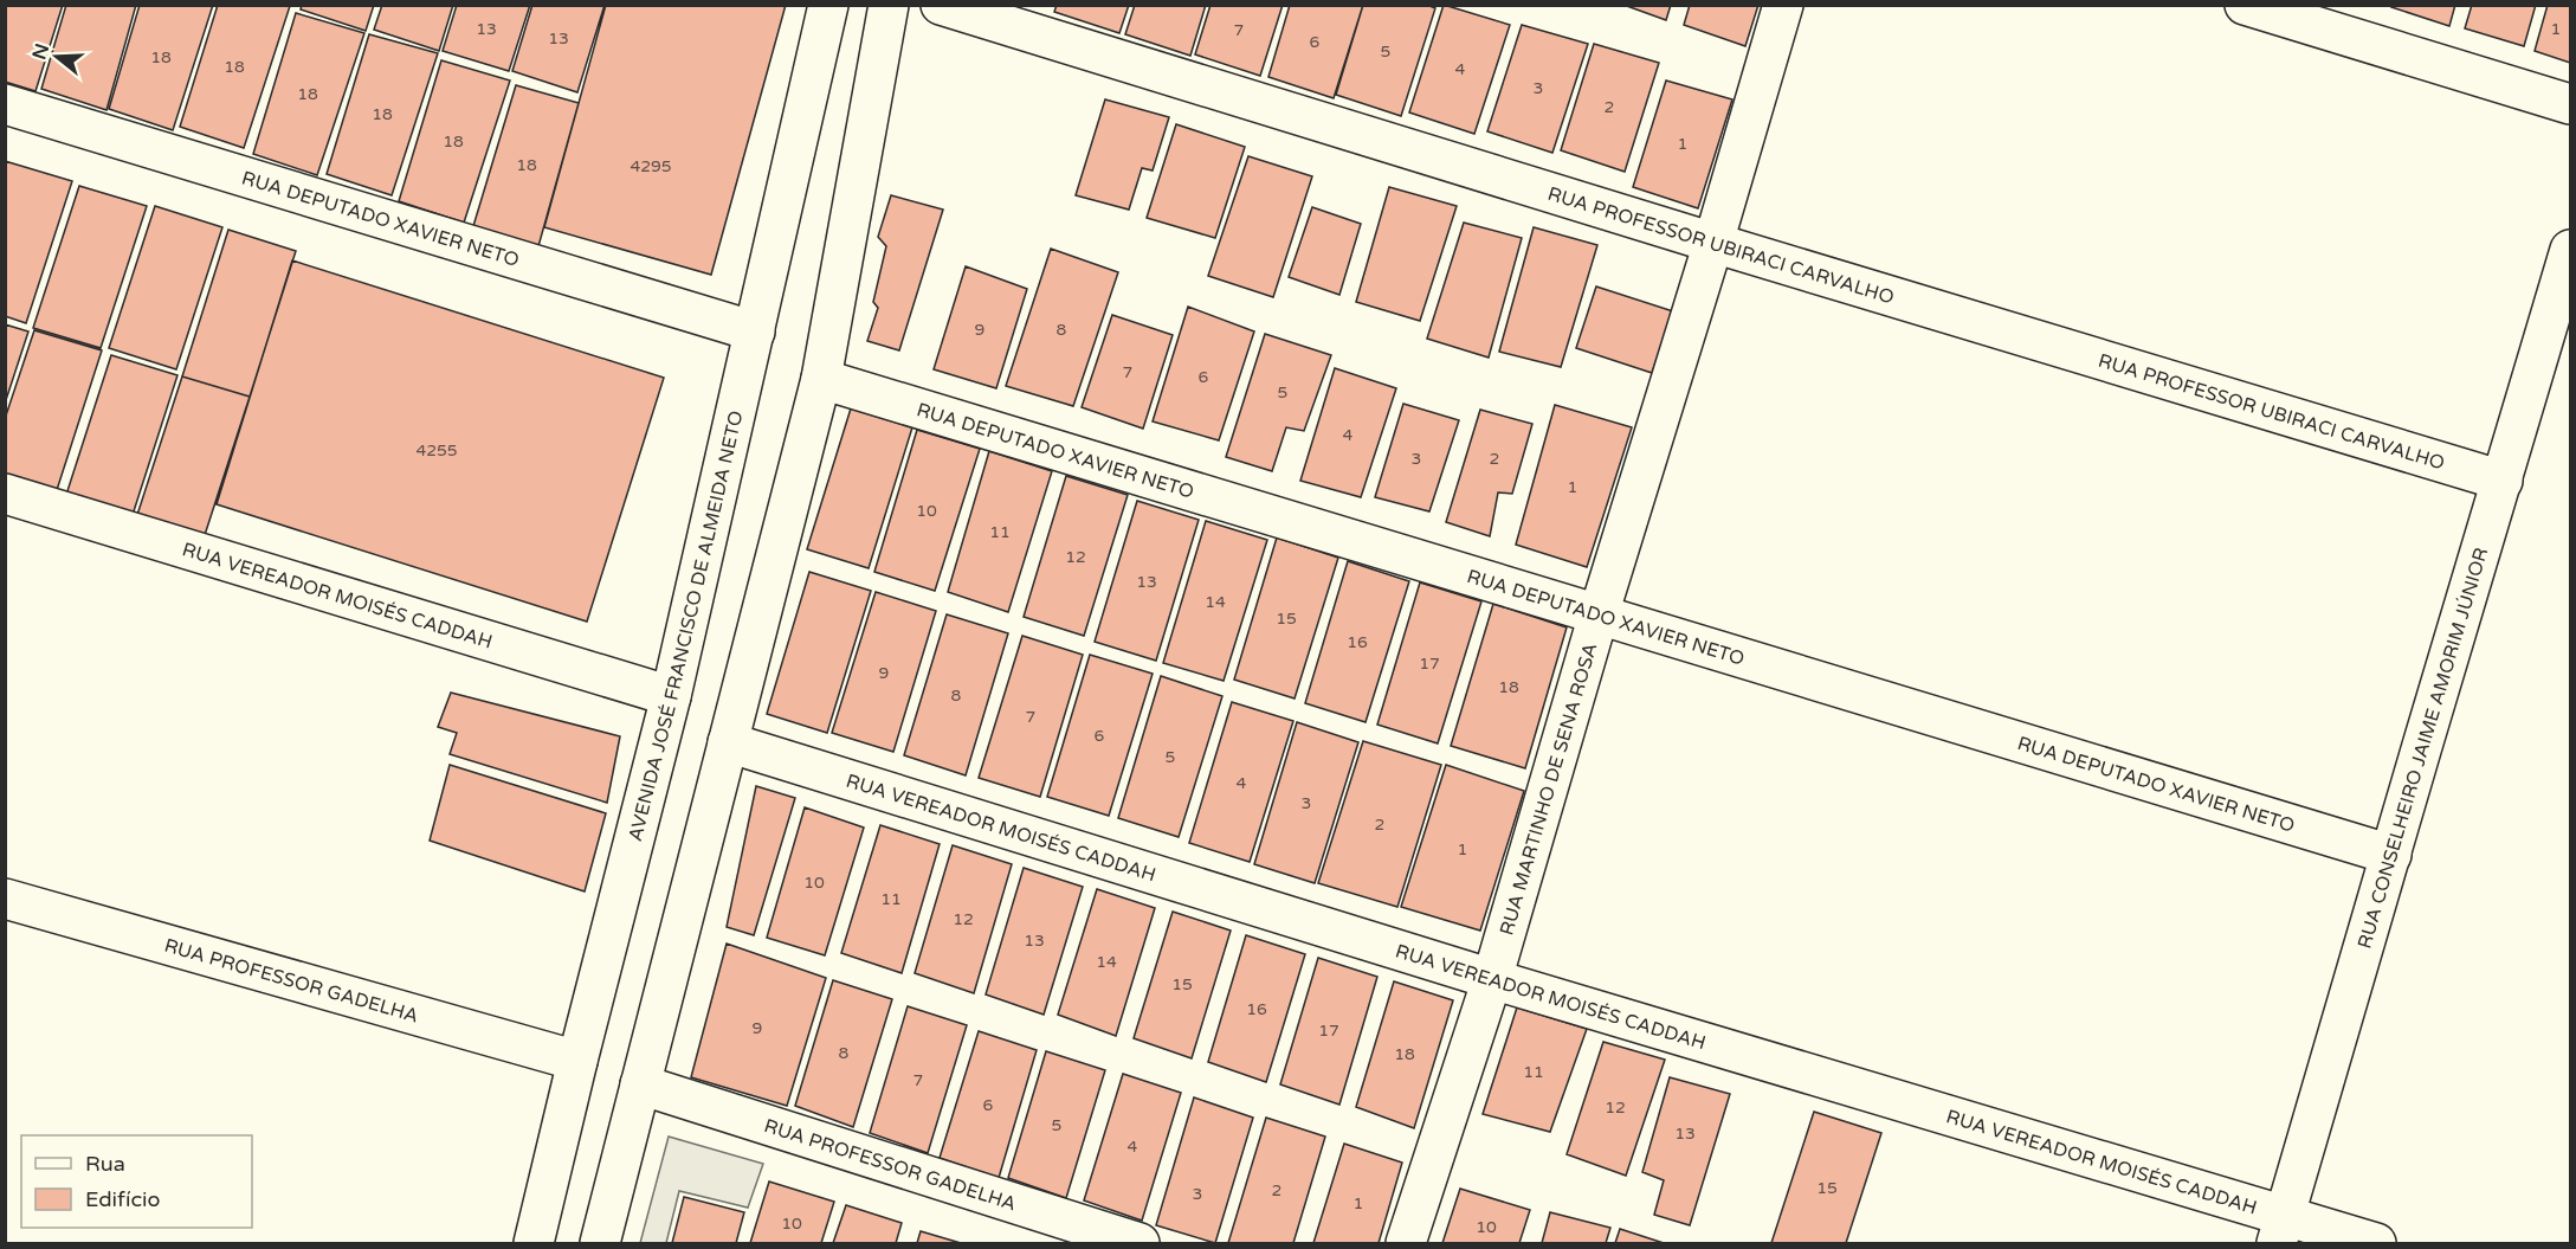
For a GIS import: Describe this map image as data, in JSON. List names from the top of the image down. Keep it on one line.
{"streets":{"street":["RUA DEPUTADO XAVIER NETO","RUA PROFESSOR UBIRACI CARVALHO","RUA VEREADOR MOISÉS CADDAH","AVENIDA JOSÉ FRANCISCO DE ALMEIDA NETO","RUA CONSELHEIRO JAIME AMORIM JÚNIOR","RUA MARTINHO DE SENA ROSA","RUA PROFESSOR GADELHA"]},"crossings":[["RUA DEPUTADO XAVIER NETO","AVENIDA JOSÉ FRANCISCO DE ALMEIDA NETO"],["RUA DEPUTADO XAVIER NETO","RUA CONSELHEIRO JAIME AMORIM JÚNIOR"],["RUA DEPUTADO XAVIER NETO","RUA MARTINHO DE SENA ROSA"],["RUA PROFESSOR UBIRACI CARVALHO","RUA CONSELHEIRO JAIME AMORIM JÚNIOR"],["RUA PROFESSOR UBIRACI CARVALHO","RUA MARTINHO DE SENA ROSA"],["RUA VEREADOR MOISÉS CADDAH","AVENIDA JOSÉ FRANCISCO DE ALMEIDA NETO"],["RUA VEREADOR MOISÉS CADDAH","RUA CONSELHEIRO JAIME AMORIM JÚNIOR"],["RUA VEREADOR MOISÉS CADDAH","RUA MARTINHO DE SENA ROSA"],["AVENIDA JOSÉ FRANCISCO DE ALMEIDA NETO","RUA PROFESSOR GADELHA"]],"house_numbers":["13","1","7","13","6","5","18","18","4","3","18","2","18","18","1","18","4295","9","8","7","6","5","4","4255","3","2","1","10","11","12","13","14","15","16","17","9","18","8","7","6","5","4","3","2","1","10","11","12","13","14","15","16","9","17","8","18","11","7","6","12","5","13","4","15","2","3","1","10","10"],"legend":["Rua","Edifício"],"north":"left"}
